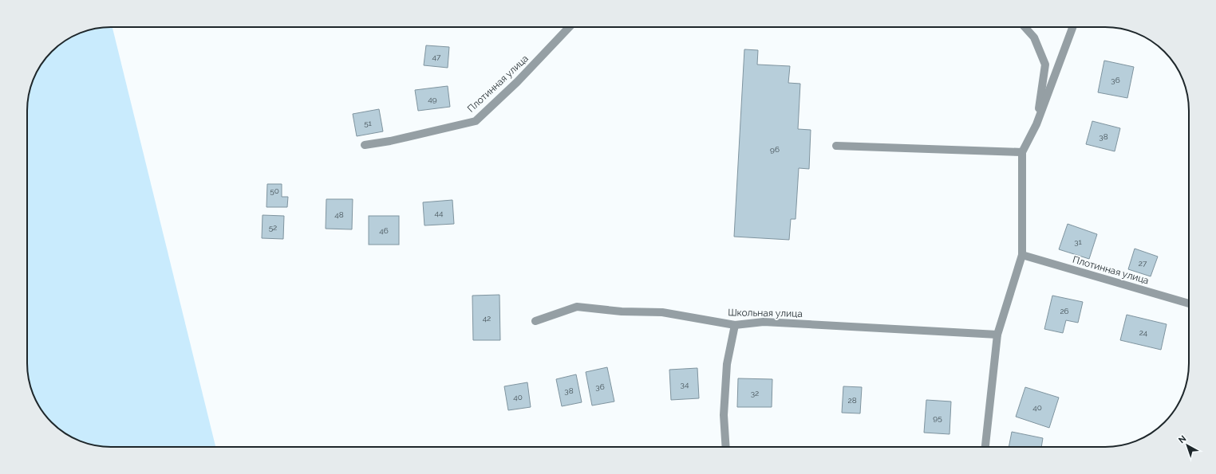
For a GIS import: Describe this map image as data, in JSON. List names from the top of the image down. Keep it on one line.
{"streets":{"street":["Плотинная улица","Школьная улица"]},"house_numbers":["47","36","49","51","38","96","50","44","48","52","46","31","27","26","42","24","34","36","38","32","40","28","40","95"],"north":"top left"}
